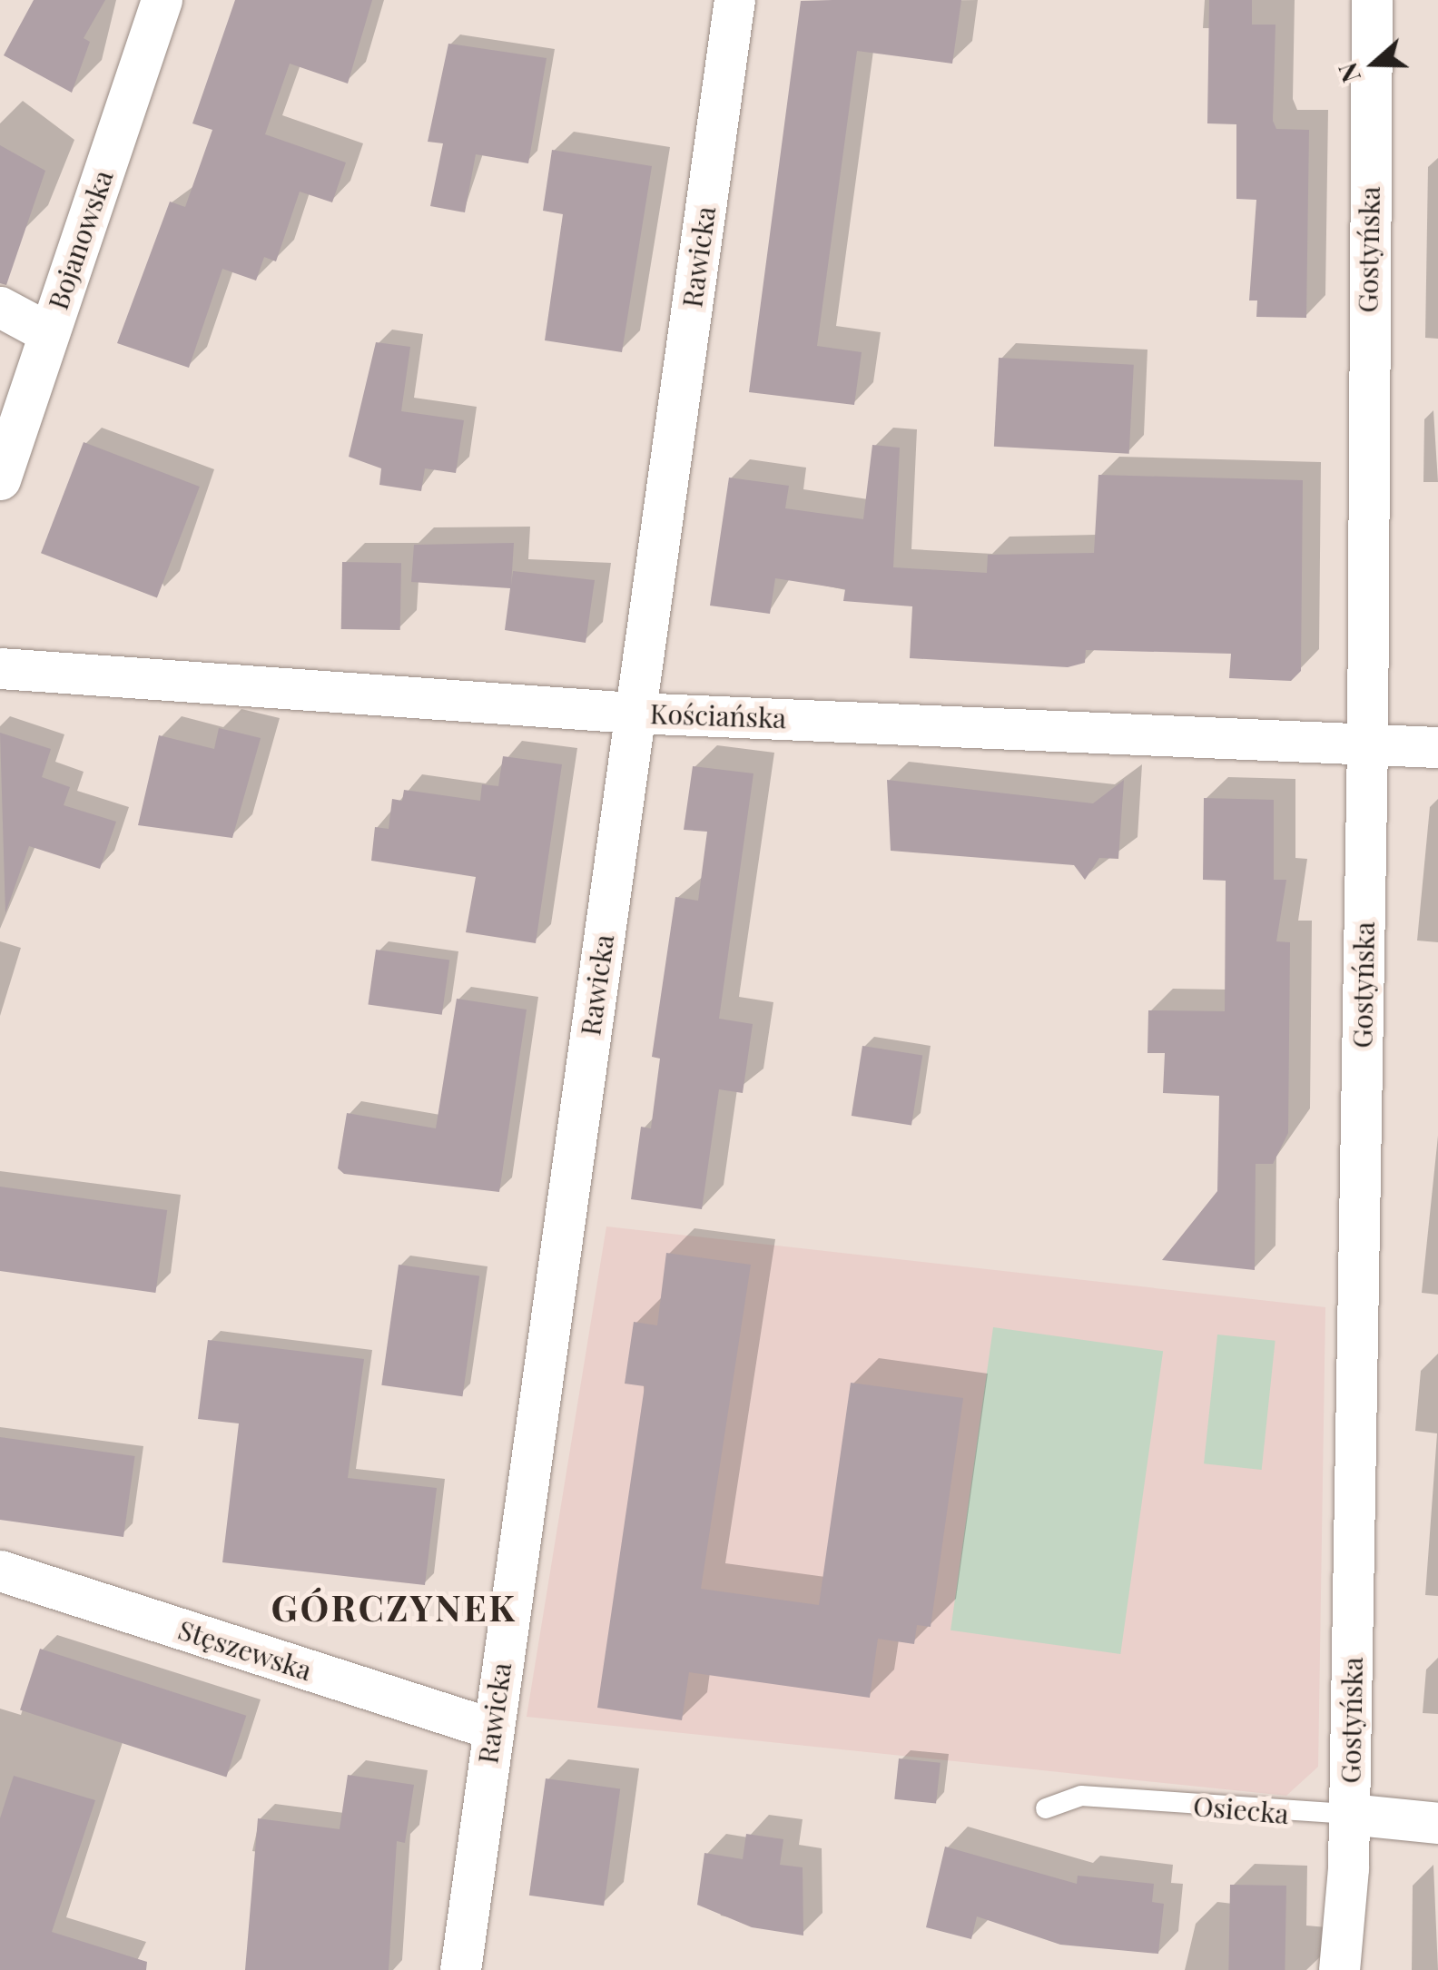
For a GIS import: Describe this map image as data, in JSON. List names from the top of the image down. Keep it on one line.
{"streets":{"street":["Bojanowska","Gostyńska","Rawicka","Kościańska","Stęszewska","Osiecka"]},"crossings":[["Gostyńska","Kościańska"],["Gostyńska","Osiecka"],["Rawicka","Kościańska"],["Rawicka","Stęszewska"]],"districts":["GÓRCZYNEK"],"north":"left"}
